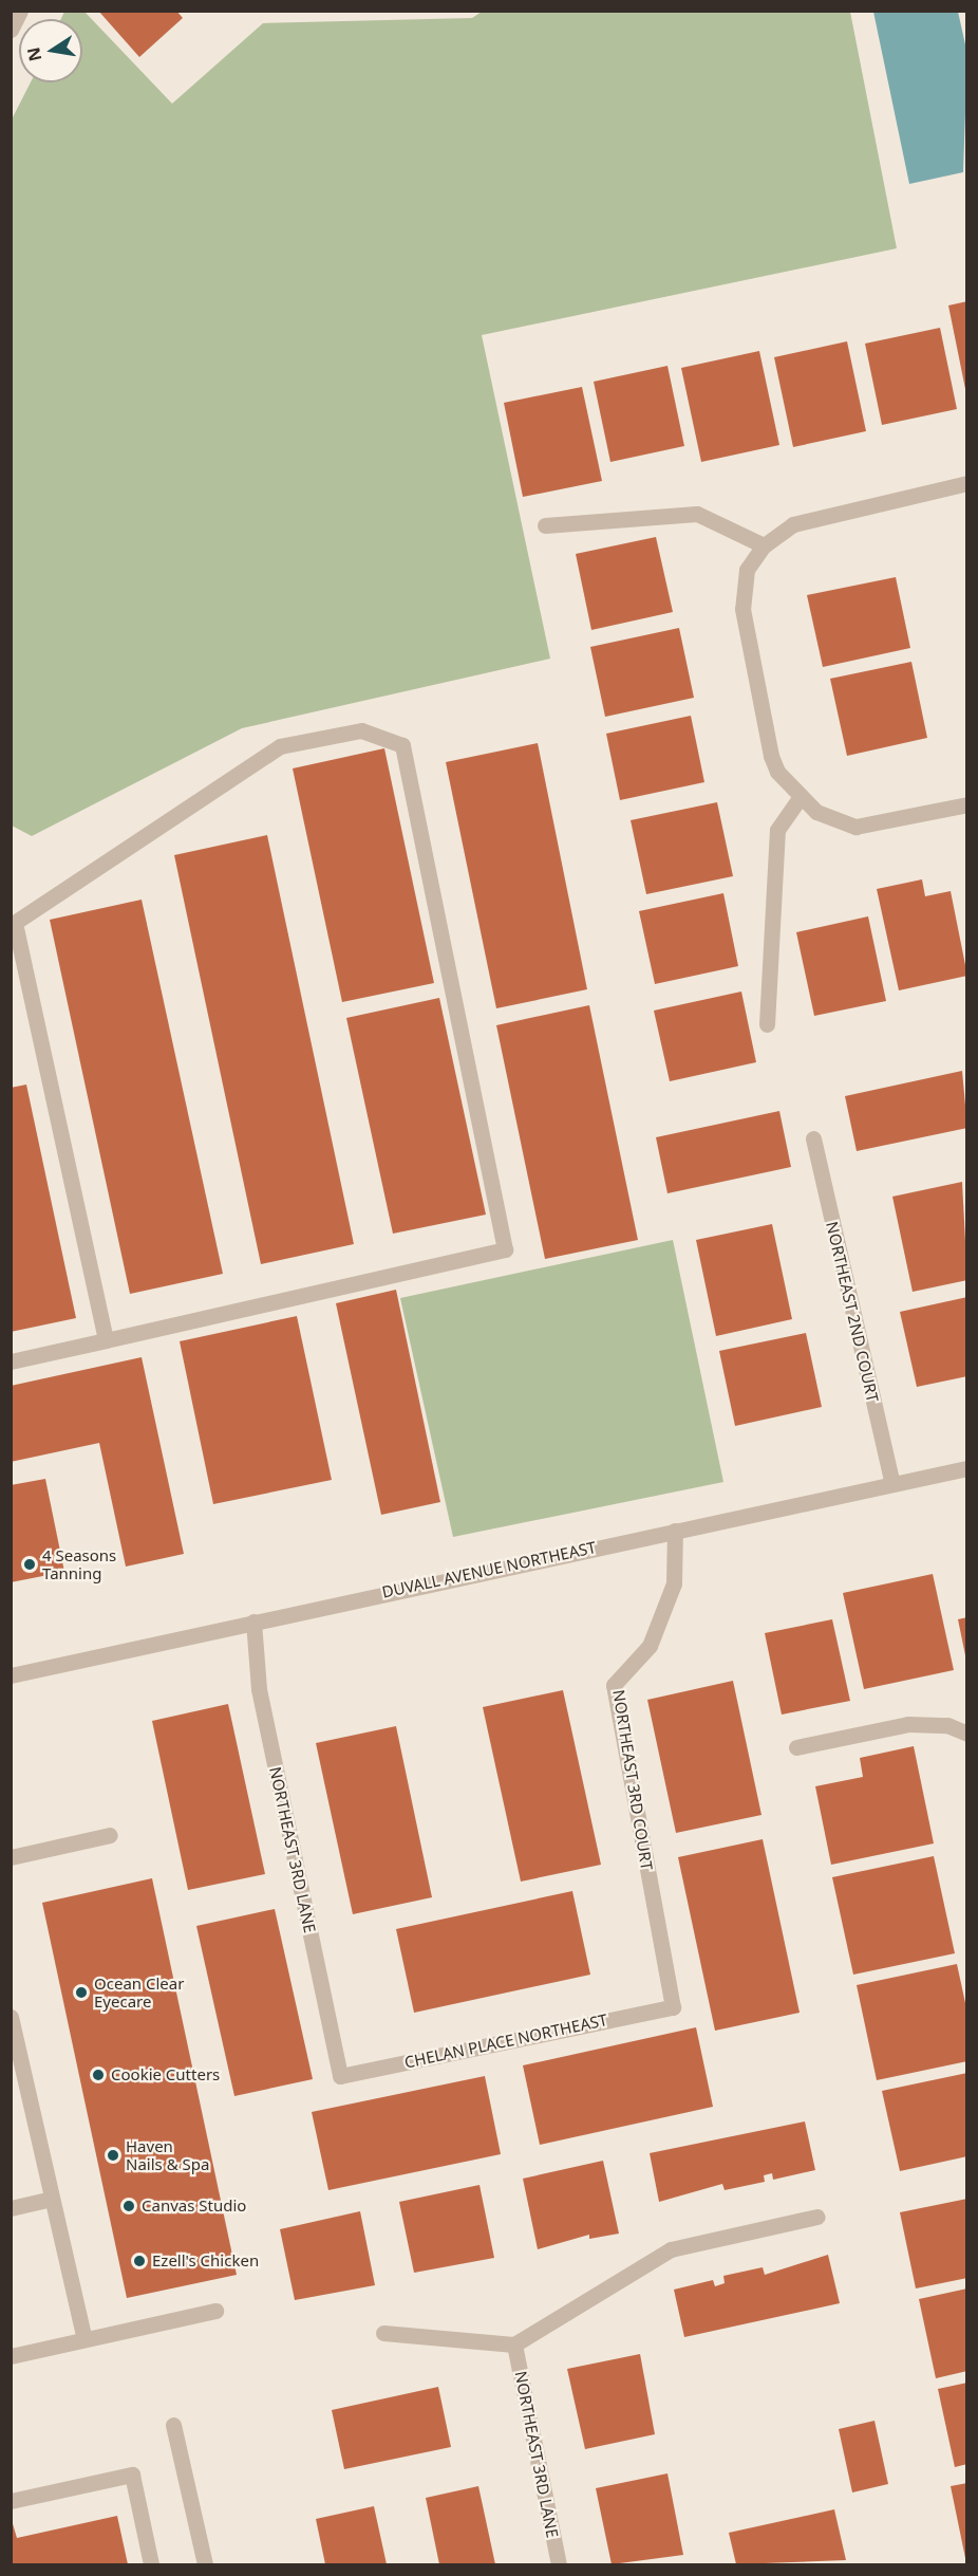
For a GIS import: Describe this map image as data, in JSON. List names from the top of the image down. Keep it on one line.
{"streets":{"street":["NORTHEAST 2ND COURT","DUVALL AVENUE NORTHEAST","NORTHEAST 3RD COURT","NORTHEAST 3RD LANE","CHELAN PLACE NORTHEAST"]},"crossings":[["NORTHEAST 2ND COURT","DUVALL AVENUE NORTHEAST"],["DUVALL AVENUE NORTHEAST","NORTHEAST 3RD COURT"],["DUVALL AVENUE NORTHEAST","NORTHEAST 3RD LANE"],["NORTHEAST 3RD COURT","CHELAN PLACE NORTHEAST"],["NORTHEAST 3RD LANE","CHELAN PLACE NORTHEAST"]],"places":["4 Seasons Tanning","Ocean Clear Eyecare","Cookie Cutters","Haven Nails & Spa","Canvas Studio","Ezell's Chicken"],"north":"left"}
